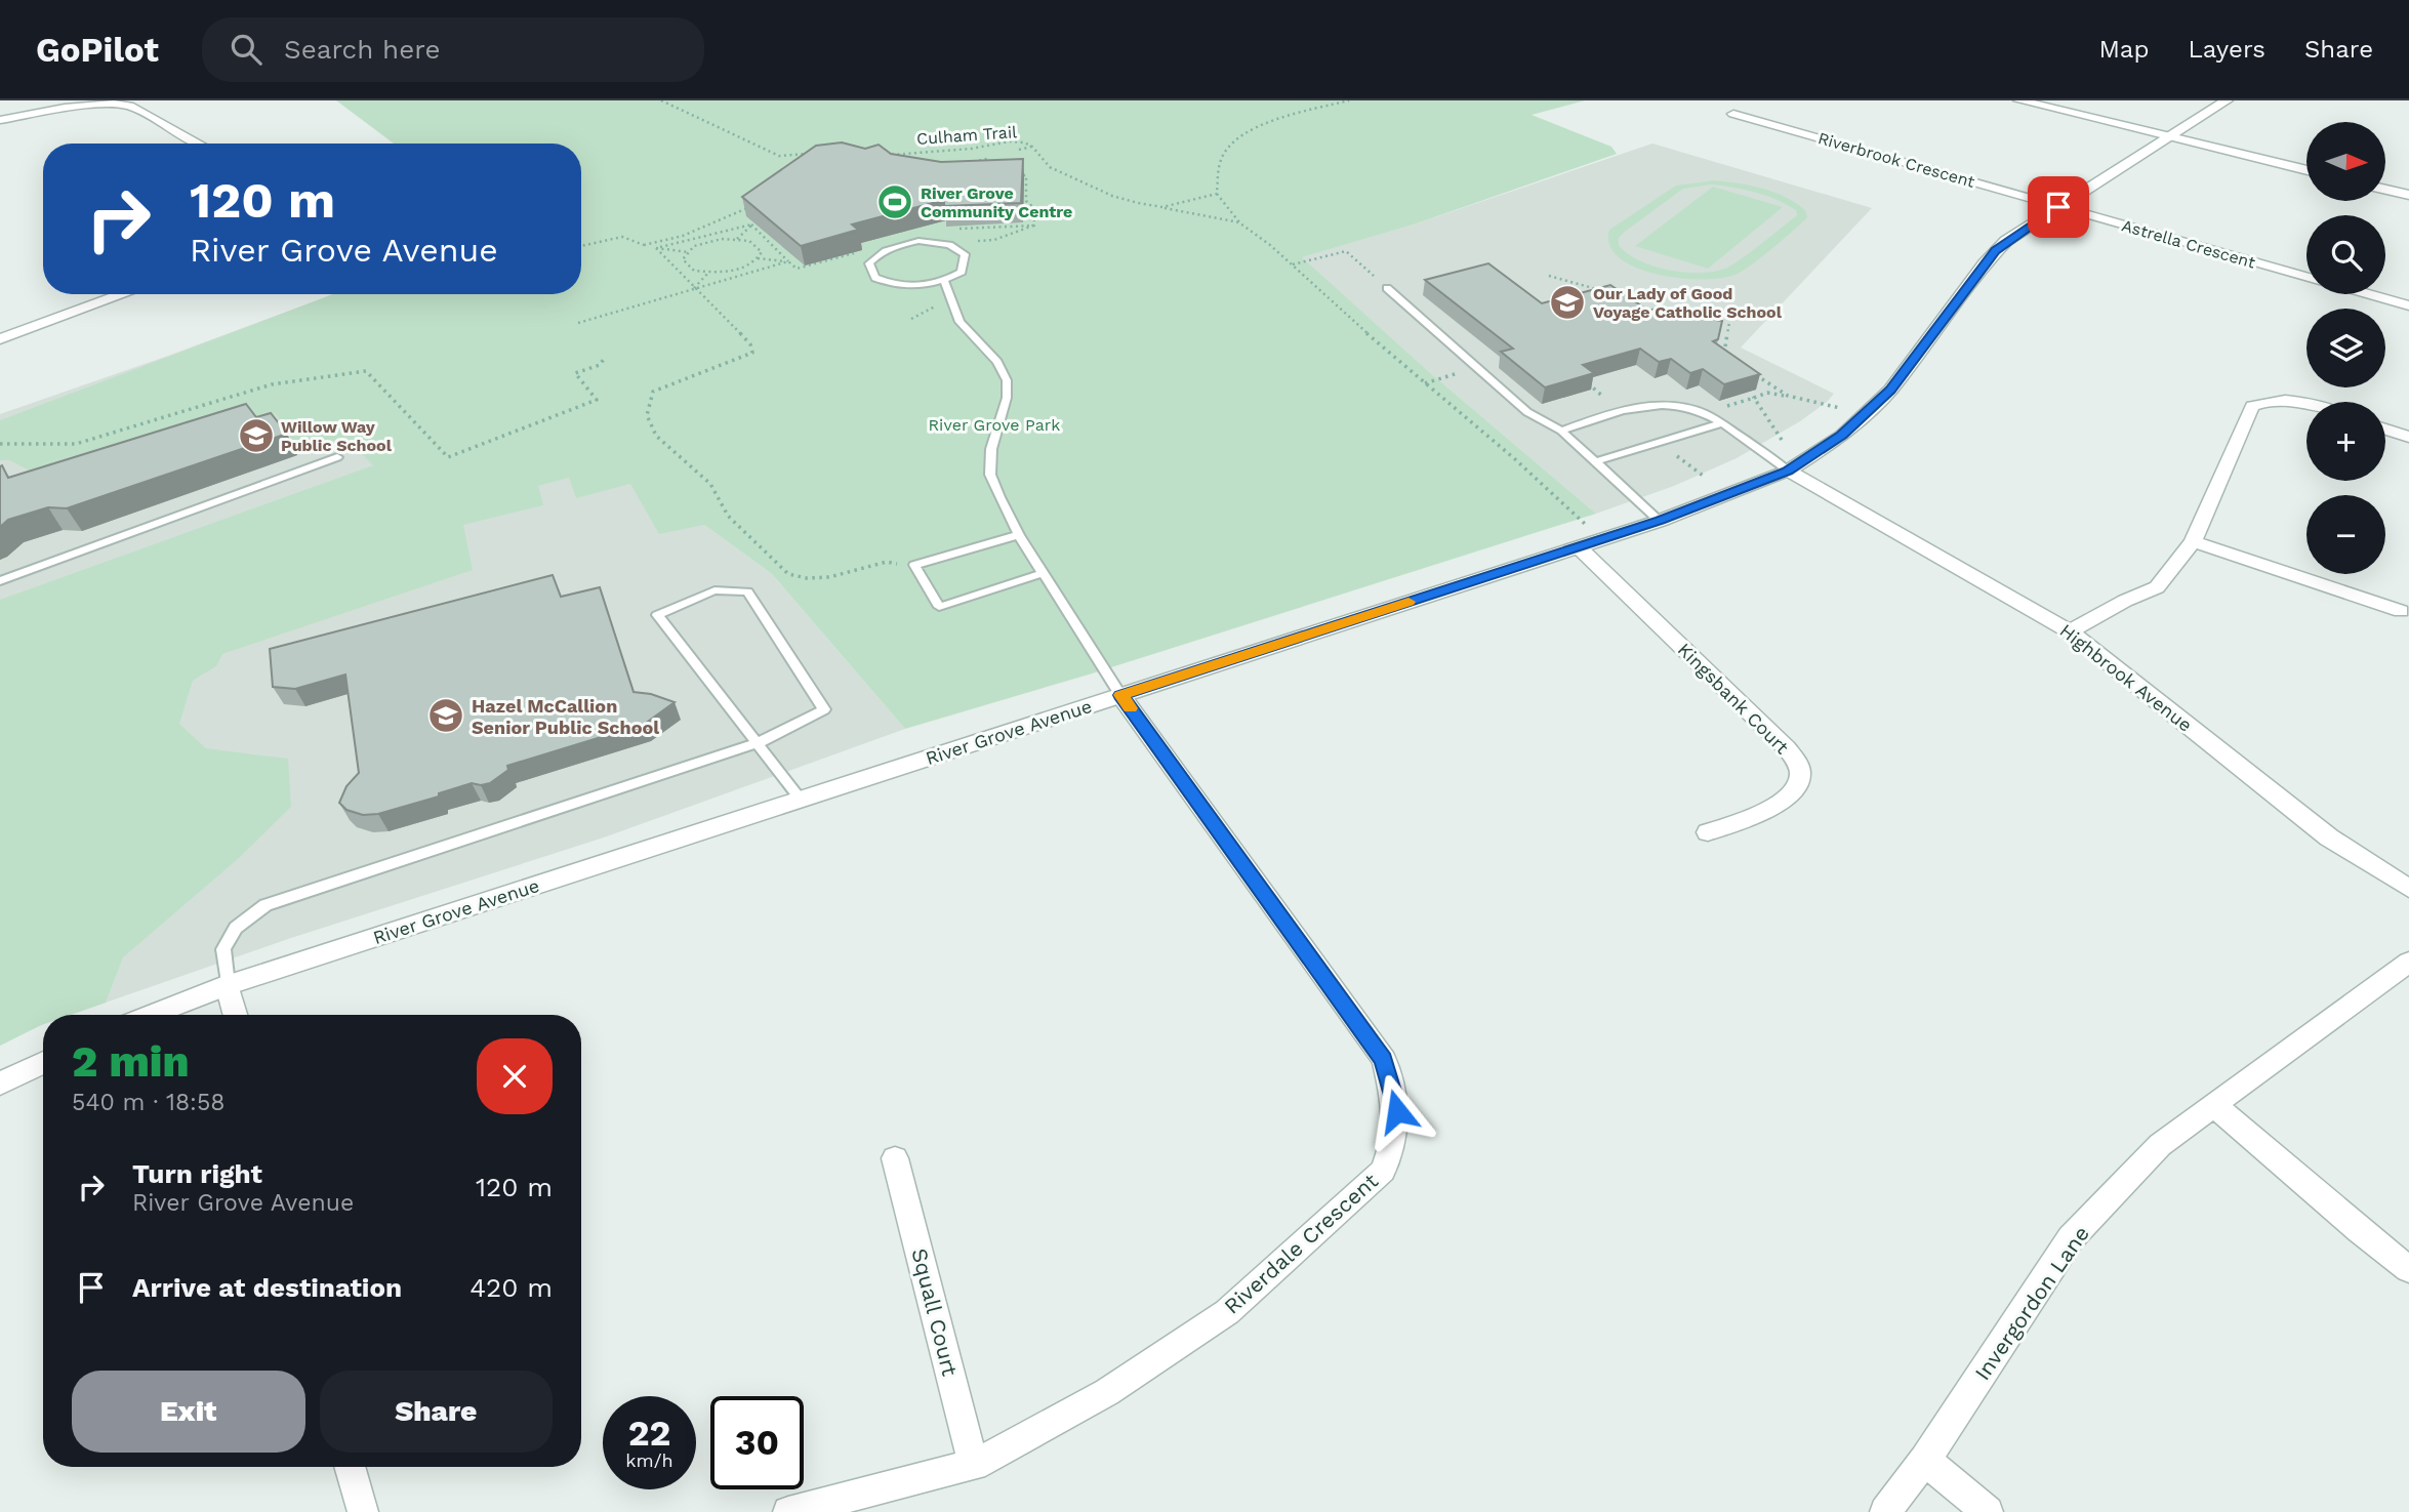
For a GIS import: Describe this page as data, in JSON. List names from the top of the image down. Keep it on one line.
{"streets":{"street":["Riverbrook Crescent","Astrella Crescent","Highbrook Avenue","Kingsbank Court","River Grove Avenue","Riverdale Crescent","Invergordon Lane","Squall Court"],"path":["Culham Trail"]},"crossings":[["Riverbrook Crescent","Astrella Crescent"],["Riverbrook Crescent","River Grove Avenue"],["Astrella Crescent","River Grove Avenue"],["Highbrook Avenue","River Grove Avenue"],["Kingsbank Court","River Grove Avenue"],["River Grove Avenue","Riverdale Crescent"],["Riverdale Crescent","Squall Court"]],"parks":["River Grove Park"],"places":{"sports":["River Grove Community Centre"],"school or university":["Our Lady of Good Voyage Catholic School","Willow Way Public School","Hazel McCallion Senior Public School"]},"north":"right","page":{"header":"GoPilot","search":"Search here","nav":["Map","Layers","Share"],"map_buttons":["+","−"],"turn":["120 m","River Grove Avenue"],"heading":["2 min","540 m · 18:58"],"list":[{"name":"Turn right","note":"River Grove Avenue","value":"120 m"},{"name":"Arrive at destination","value":"420 m"}],"buttons":["Exit","Share"],"speed":"22 km/h","limit":"30"}}
